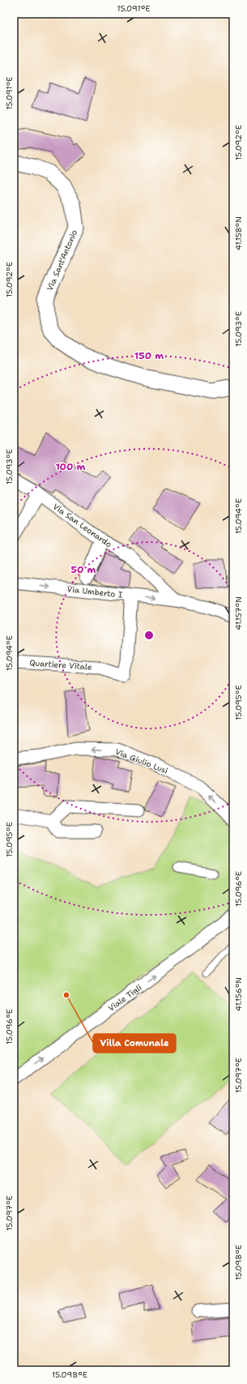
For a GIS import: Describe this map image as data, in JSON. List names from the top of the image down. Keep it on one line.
{"streets":{"street":["Via Sant'Antonio","Via San Leonardo","Via Umberto I","Quartiere Vitale","Via Giulio Lusi","Viale Tigli"]},"crossings":[["Via San Leonardo","Via Umberto I"],["Via Umberto I","Quartiere Vitale"]],"one_way":["Via Umberto I","Viale Tigli"],"places":["Villa Comunale"],"coordinates":["15.091°E","15.092°E","41.158°N","15.093°E","15.094°E","41.157°N","15.095°E","15.096°E","41.156°N","15.097°E","15.098°E"],"rings":["150 m","100 m","50 m"]}
